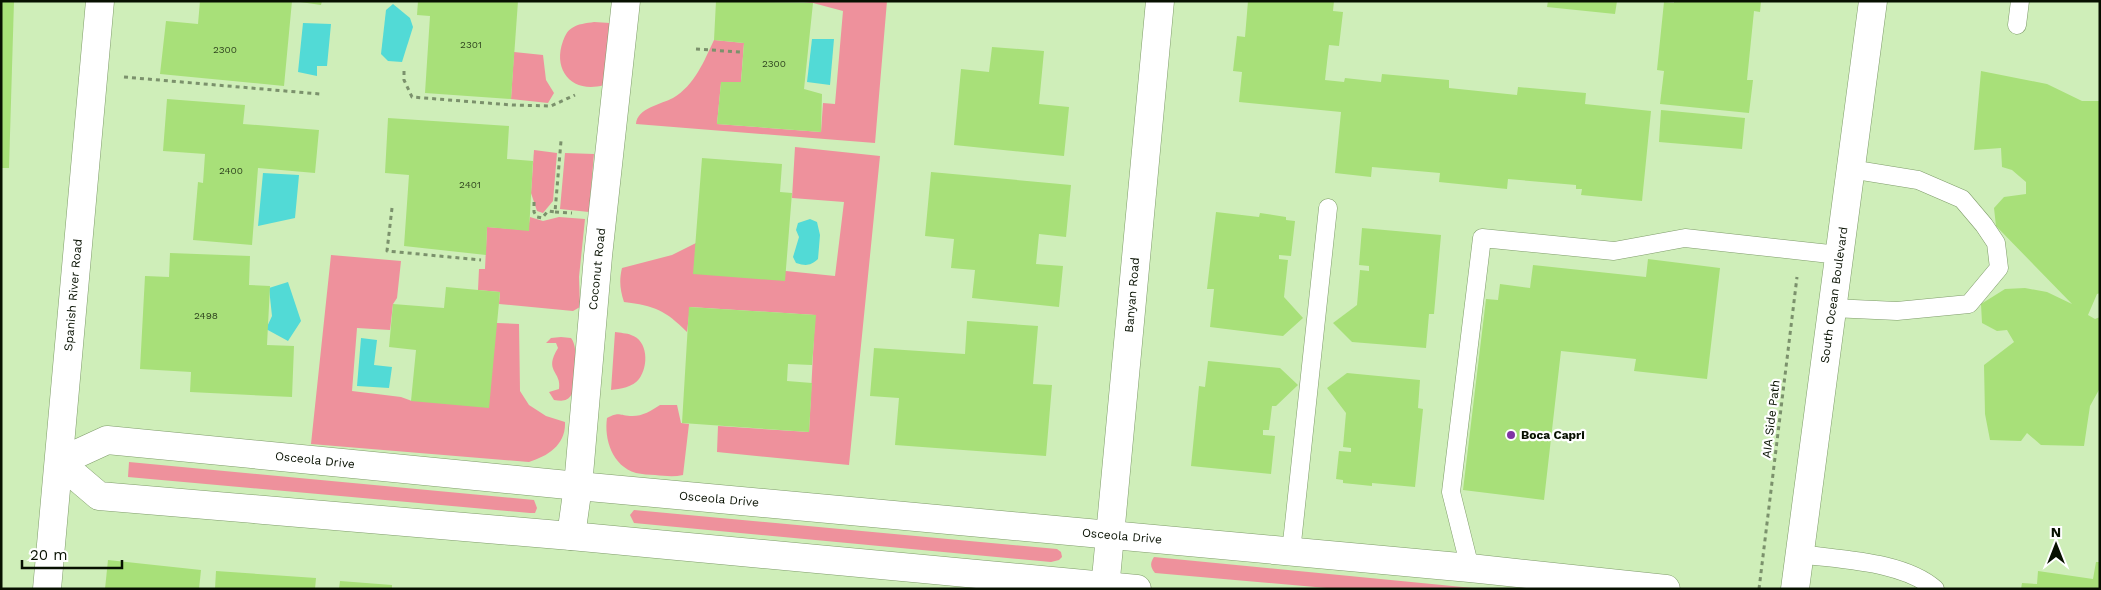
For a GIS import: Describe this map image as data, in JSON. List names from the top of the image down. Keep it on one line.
{"streets":{"street":["Coconut Road","Spanish River Road","Banyan Road","South Ocean Boulevard","Osceola Drive"],"path":["AIA Side Path"]},"crossings":[["Coconut Road","Osceola Drive"],["Spanish River Road","Osceola Drive"],["Banyan Road","Osceola Drive"]],"places":["Boca Capri"],"house_numbers":["2301","2300","2300","2400","2401","2498"],"scale_bar":"20 m","north":"top"}
